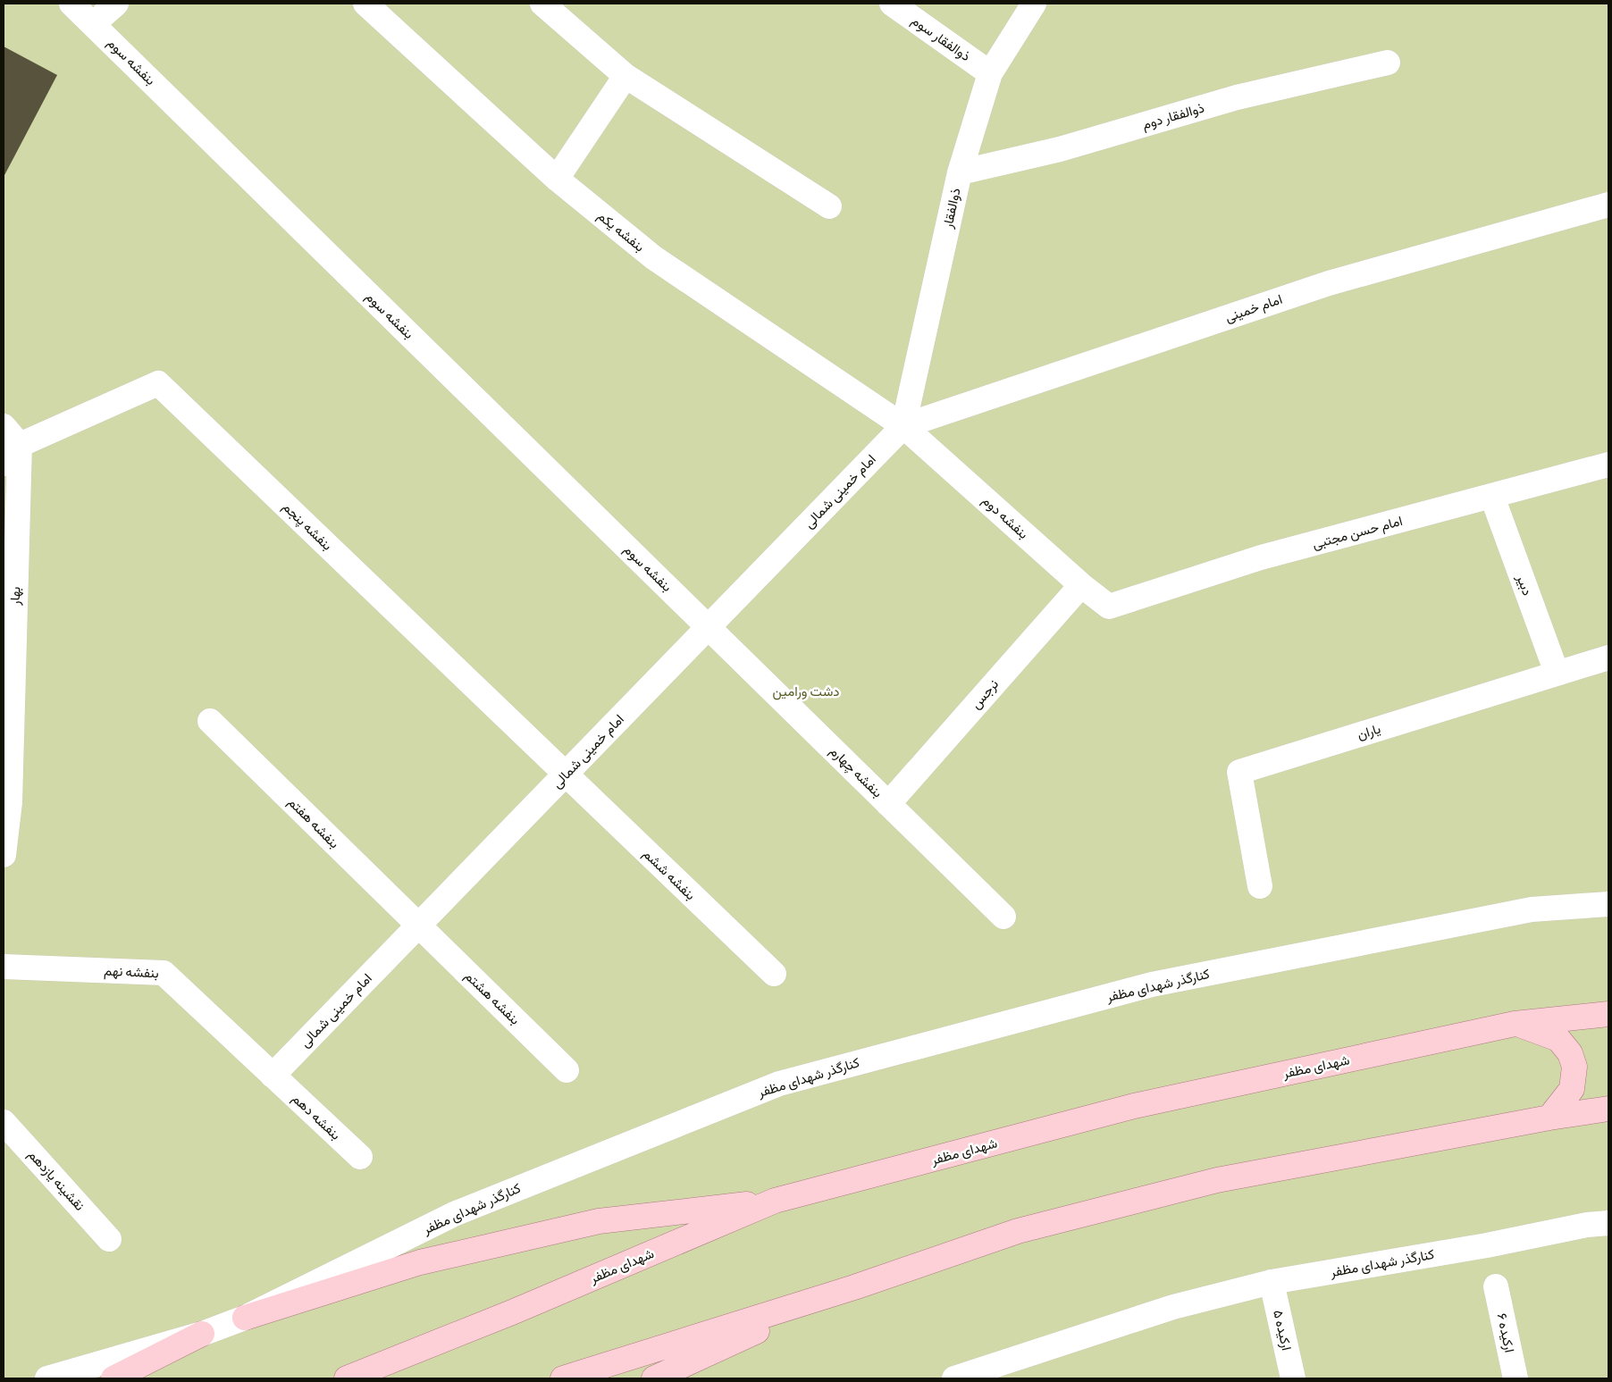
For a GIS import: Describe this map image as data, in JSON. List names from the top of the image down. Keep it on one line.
{"streets":{"main road":["شهدای مظفر"],"street":["ذوالفقار سوم","بنفشه سوم","ذوالفقار دوم","ذوالفقار","بنفشه یکم","امام خمینی","امام خمینی شمالی","بنفشه دوم","بنفشه پنجم","امام حسن مجتبی","دبیر","بهار","نرجس","یاران","بنفشه چهارم","بنفشه هفتم","بنفشه ششم","بنفشه نهم","کنارگذر شهدای مظفر","بنفشه هشتم","بنفشه دهم","نقشینه یازدهم","ارکیده ۵","ارکیده ۶"]},"crossings":[["ذوالفقار سوم","ذوالفقار"],["بنفشه سوم","امام خمینی شمالی"],["بنفشه سوم","بنفشه چهارم"],["ذوالفقار دوم","ذوالفقار"],["ذوالفقار","بنفشه یکم"],["ذوالفقار","امام خمینی"],["ذوالفقار","امام خمینی شمالی"],["ذوالفقار","بنفشه دوم"],["بنفشه یکم","امام خمینی"],["بنفشه یکم","امام خمینی شمالی"],["بنفشه یکم","بنفشه دوم"],["امام خمینی","امام خمینی شمالی"],["امام خمینی","بنفشه دوم"],["امام خمینی شمالی","بنفشه دوم"],["امام خمینی شمالی","بنفشه پنجم"],["امام خمینی شمالی","بنفشه چهارم"],["امام خمینی شمالی","بنفشه هفتم"],["امام خمینی شمالی","بنفشه ششم"],["امام خمینی شمالی","بنفشه نهم"],["امام خمینی شمالی","بنفشه هشتم"],["امام خمینی شمالی","بنفشه دهم"],["بنفشه دوم","امام حسن مجتبی"],["بنفشه دوم","نرجس"],["بنفشه پنجم","بهار"],["بنفشه پنجم","بنفشه ششم"],["امام حسن مجتبی","دبیر"],["دبیر","یاران"],["نرجس","بنفشه چهارم"],["بنفشه هفتم","بنفشه هشتم"],["بنفشه نهم","بنفشه دهم"],["کنارگذر شهدای مظفر","ارکیده ۵"]],"parks":["دشت ورامین"]}
